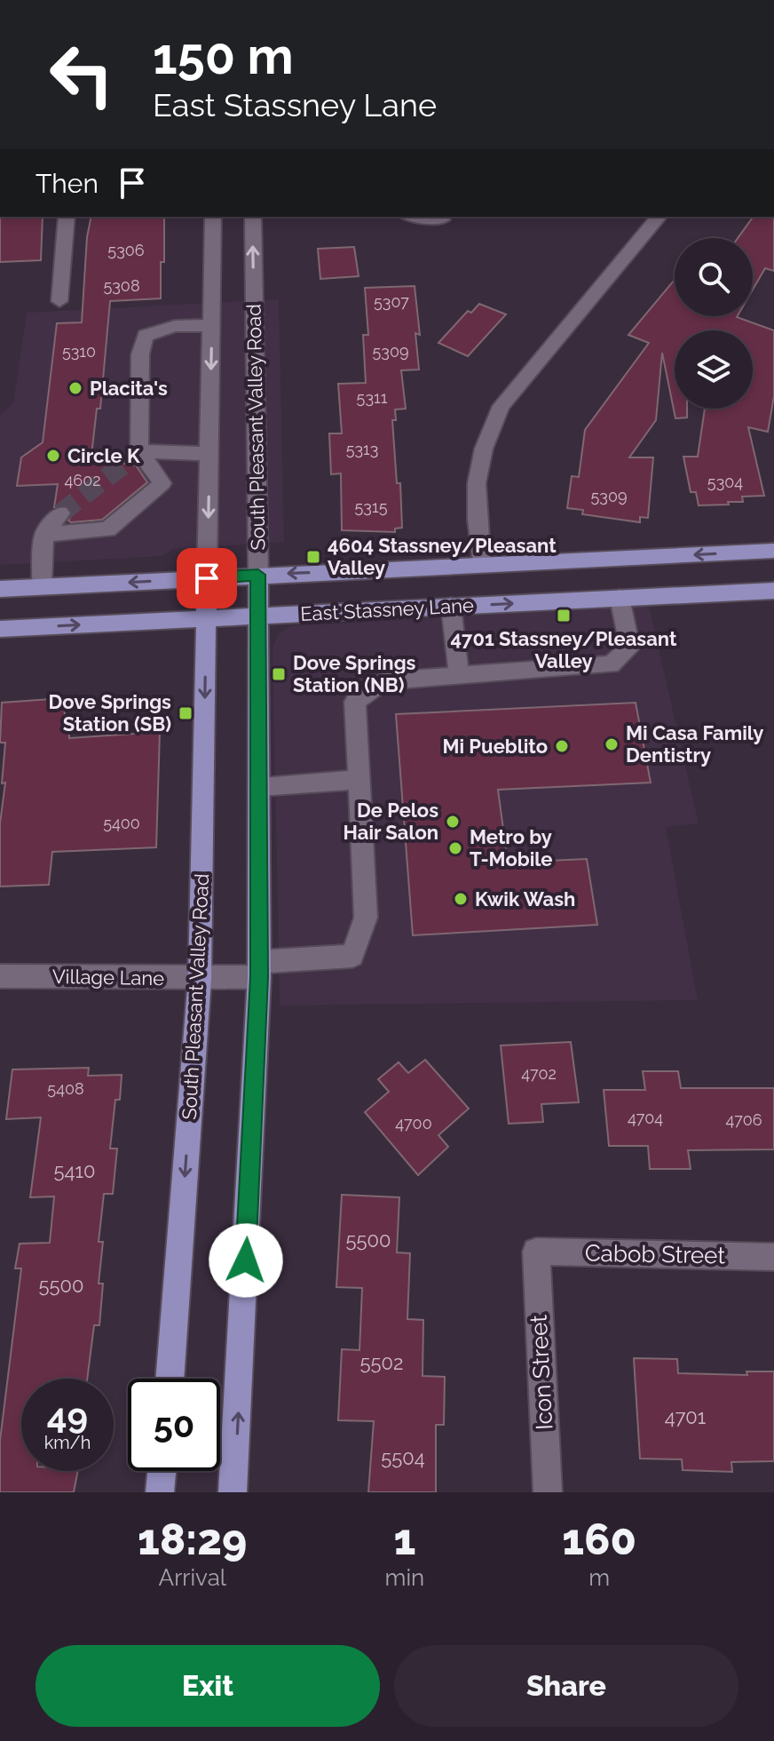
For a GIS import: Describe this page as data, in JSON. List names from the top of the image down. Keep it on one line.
{"streets":{"main road":["South Pleasant Valley Road","East Stassney Lane"],"street":["Village Lane","Cabob Street","Icon Street"]},"crossings":[["South Pleasant Valley Road","East Stassney Lane"],["South Pleasant Valley Road","Village Lane"],["Cabob Street","Icon Street"]],"places":{"other":["Placita's","Circle K","Mi Casa Family Dentistry","Mi Pueblito","De Pelos Hair Salon","Metro by T-Mobile","Kwik Wash"],"transit":["4604 Stassney/Pleasant Valley","4701 Stassney/Pleasant Valley","Dove Springs Station (NB)","Dove Springs Station (SB)"]},"house_numbers":["5306","5308","5307","5310","5309","5311","5313","4602","5304","5309","5315","5400","4702","5408","4704","4706","4700","5410","5500","5500","5502","4701","5504"],"page":{"turn":["150 m","East Stassney Lane"],"then":"Then","speed":"49 km/h","limit":"50","eta":["18:29","Arrival","1","min","160","m"],"buttons":["Exit","Share"]}}
